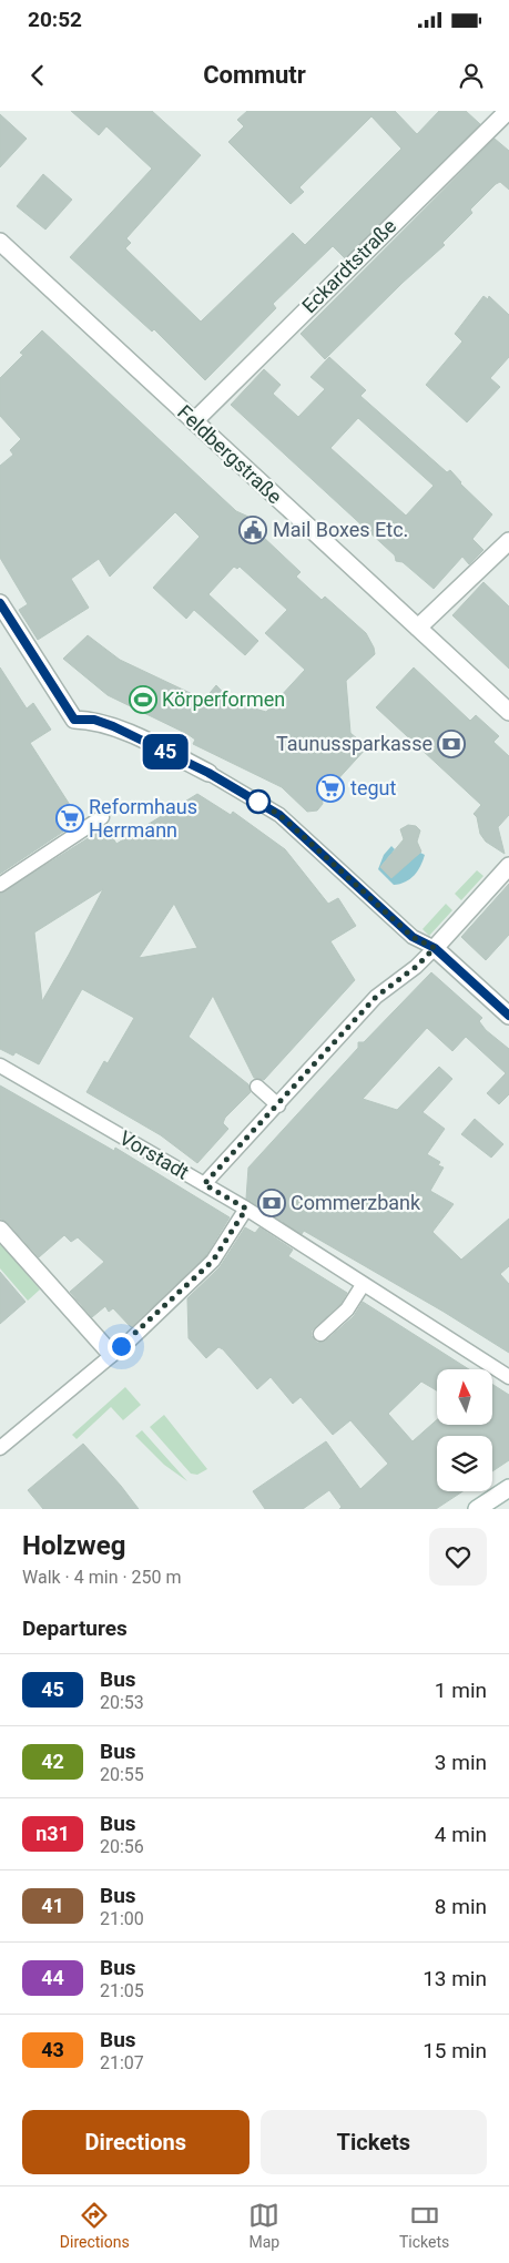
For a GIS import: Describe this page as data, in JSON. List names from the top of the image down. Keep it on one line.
{"streets":{"street":["Eckardtstraße","Feldbergstraße","Vorstadt"]},"crossings":[["Eckardtstraße","Feldbergstraße"]],"places":{"public building":["Mail Boxes Etc."],"sports":["Körperformen"],"bank":["Taunussparkasse","Commerzbank"],"supermarket":["tegut","Reformhaus Herrmann"]},"lines":["bus line 45"],"north":"top","page":{"status":"20:52","header":"Commutr","on_map":"45","heading":[["Holzweg","Walk · 4 min · 250 m"],"Departures"],"list":[{"mark":"45","name":"Bus","note":"20:53","value":"1 min"},{"mark":"42","name":"Bus","note":"20:55","value":"3 min"},{"mark":"n31","name":"Bus","note":"20:56","value":"4 min"},{"mark":"41","name":"Bus","note":"21:00","value":"8 min"},{"mark":"44","name":"Bus","note":"21:05","value":"13 min"},{"mark":"43","name":"Bus","note":"21:07","value":"15 min"}],"buttons":["Directions","Tickets"],"tabs":["Directions","Map","Tickets"]}}
